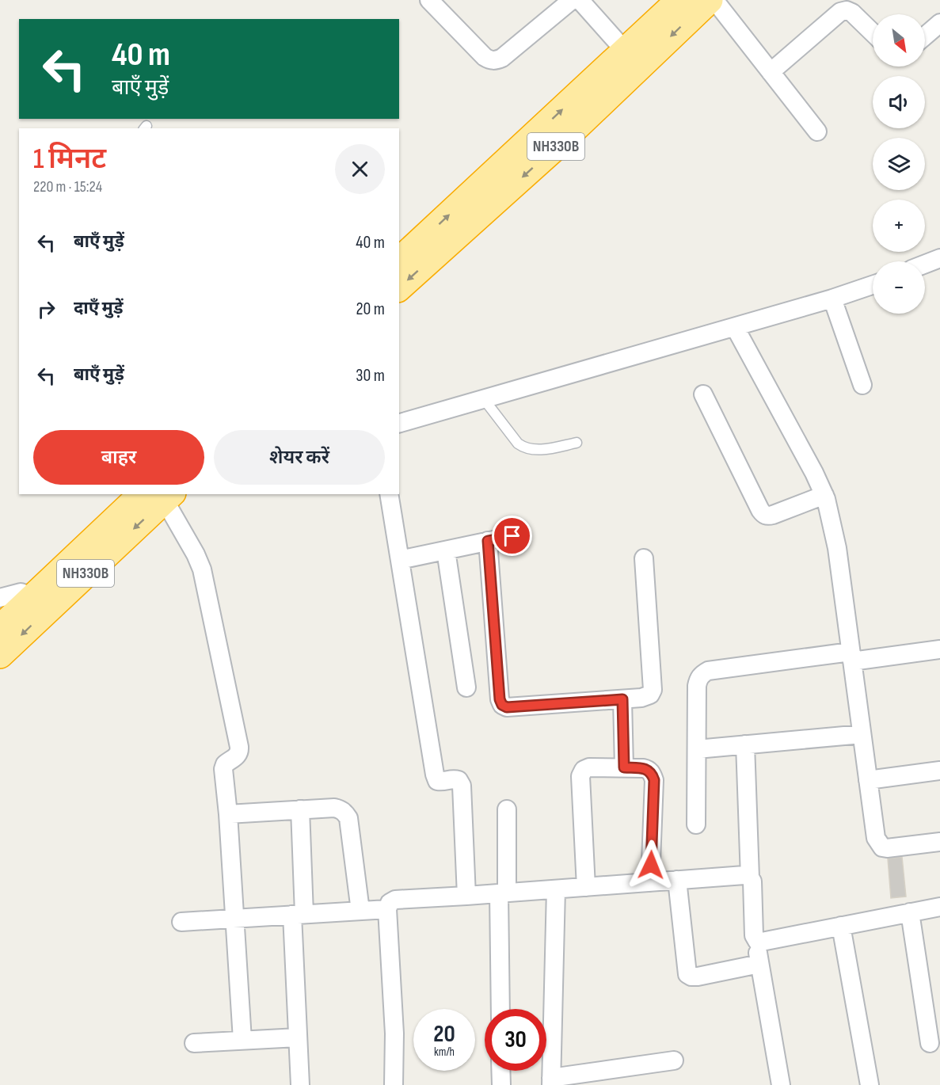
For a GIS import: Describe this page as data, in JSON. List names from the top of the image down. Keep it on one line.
{"streets":{"highway":["NH330B"]},"north":"bottom right","page":{"map_buttons":["+","−"],"turn":["40 m","बाएँ मुड़ें"],"heading":["1 मिनट","220 m · 15:24"],"list":[{"name":"बाएँ मुड़ें","value":"40 m"},{"name":"दाएँ मुड़ें","value":"20 m"},{"name":"बाएँ मुड़ें","value":"30 m"}],"buttons":["बाहर","शेयर करें"],"speed":"20 km/h","limit":"30"}}
